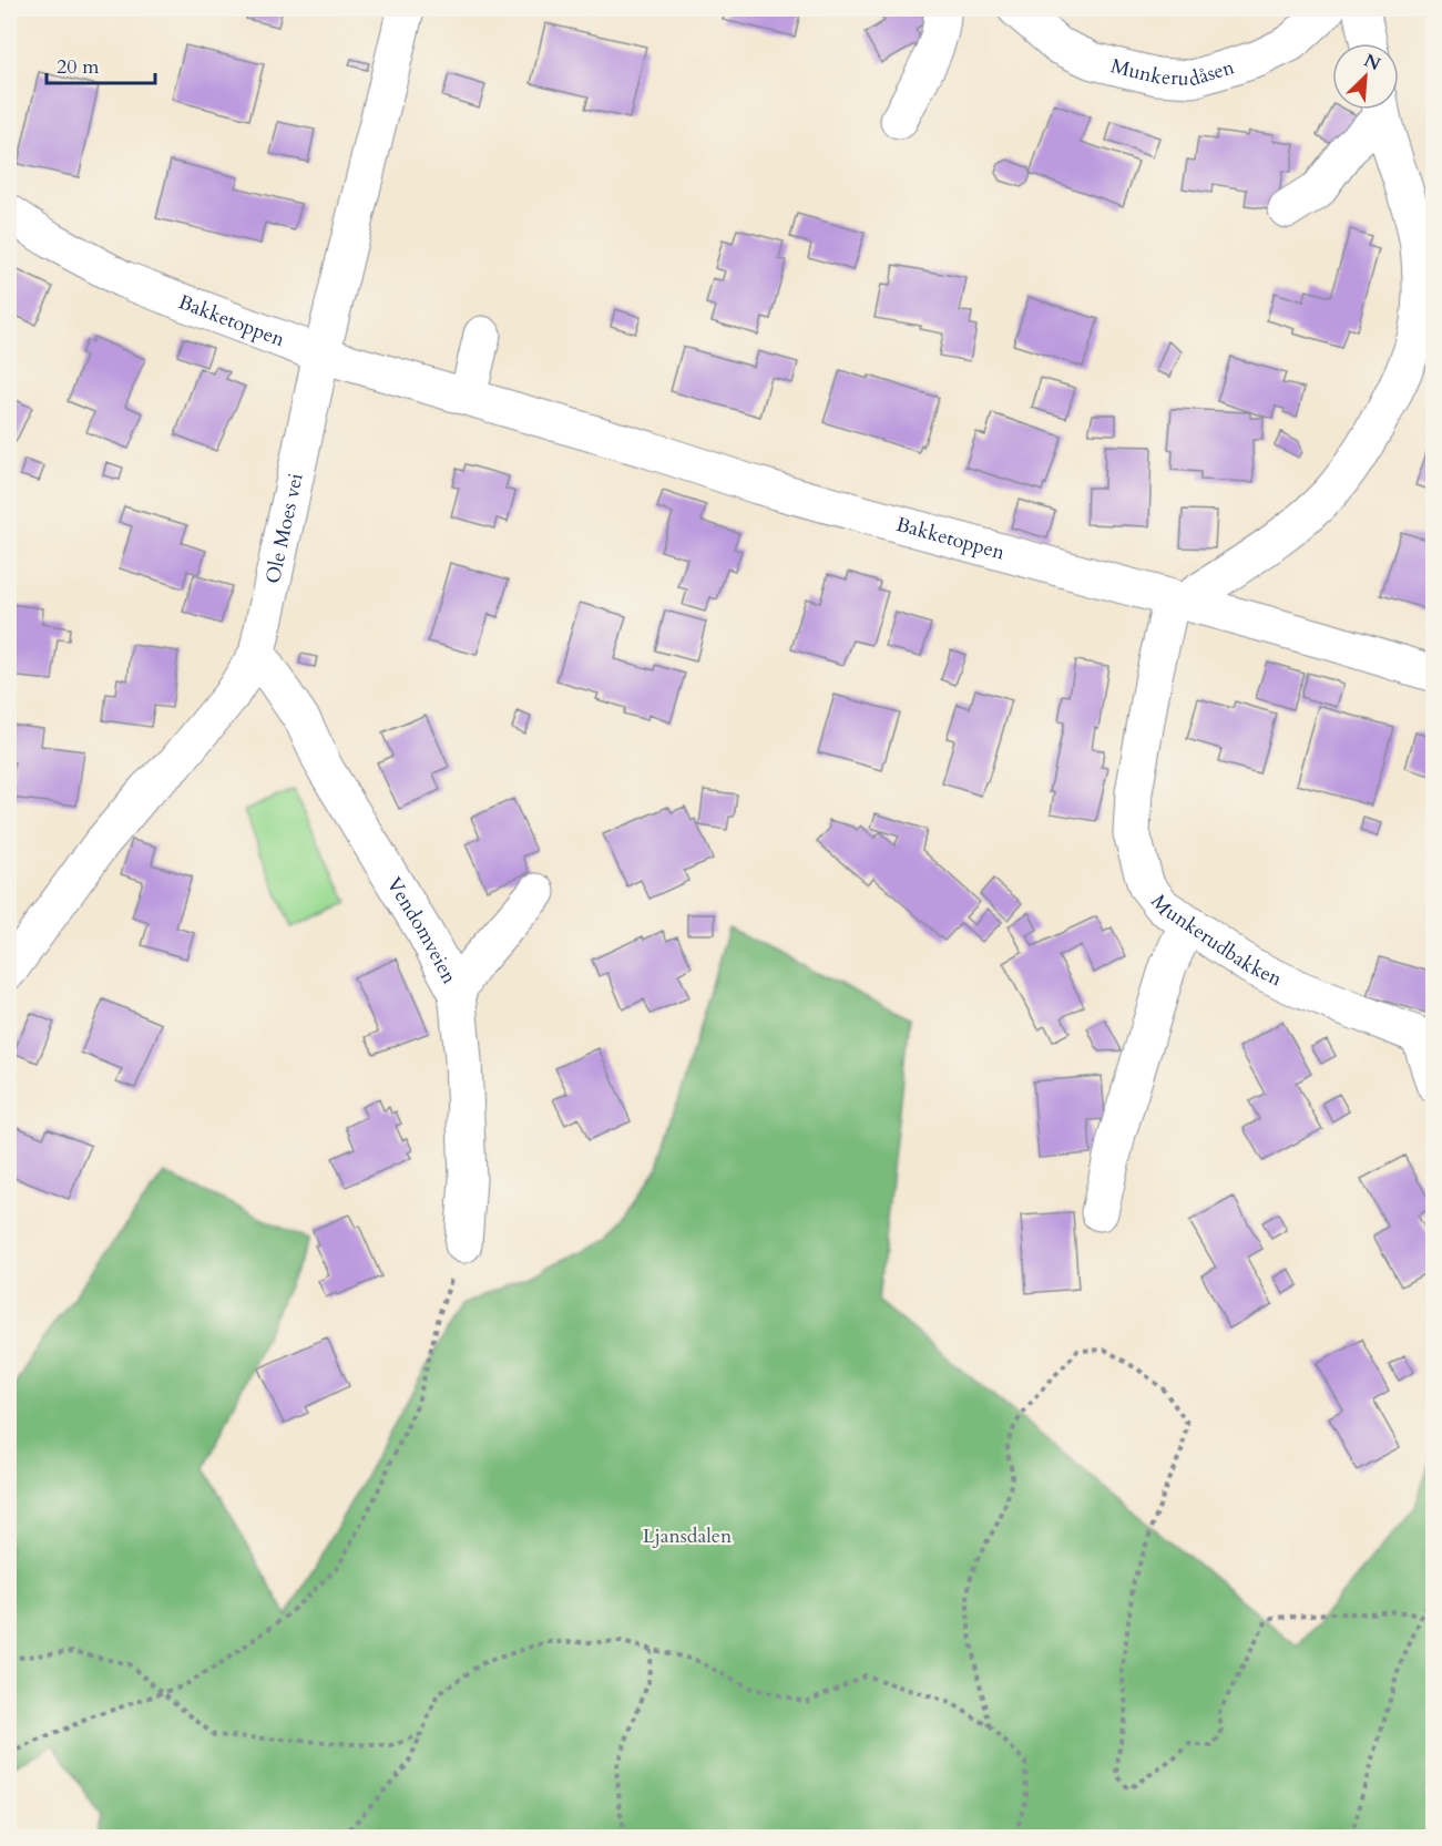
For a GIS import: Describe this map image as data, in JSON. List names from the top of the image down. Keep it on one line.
{"streets":{"street":["Munkerudåsen","Bakketoppen","Ole Moes vei","Vendomveien","Munkerudbakken"]},"crossings":[["Bakketoppen","Ole Moes vei"],["Bakketoppen","Munkerudbakken"],["Ole Moes vei","Vendomveien"]],"parks":["Ljansdalen"],"scale_bar":"20 m","north":"top right"}
